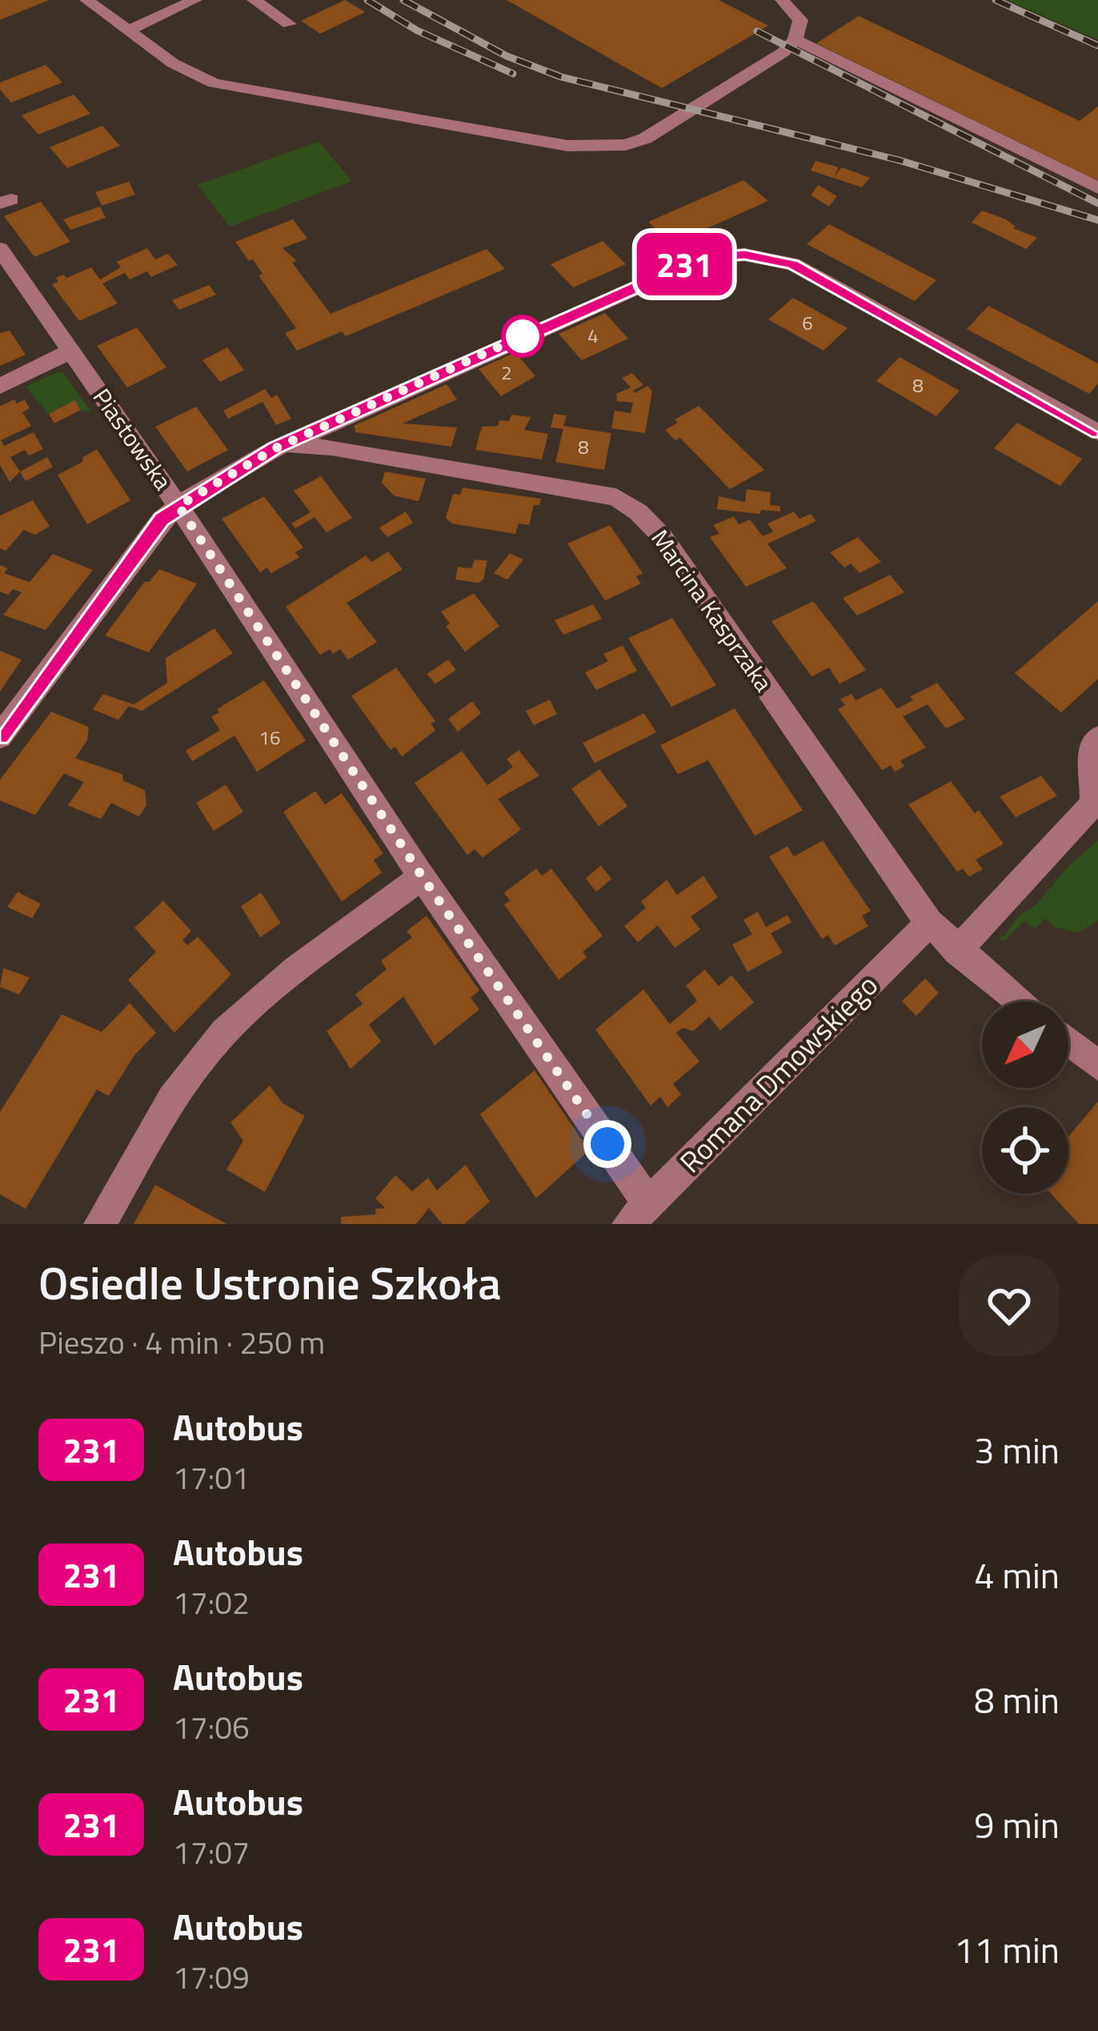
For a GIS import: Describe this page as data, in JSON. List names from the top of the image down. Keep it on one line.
{"streets":{"street":["Piastowska","Marcina Kasprzaka","Romana Dmowskiego"]},"crossings":[["Piastowska","Romana Dmowskiego"],["Marcina Kasprzaka","Romana Dmowskiego"]],"lines":["bus line 231"],"house_numbers":["6","4","2","8","8","16"],"north":"bottom left","page":{"on_map":"231","heading":["Osiedle Ustronie Szkoła","Pieszo · 4 min · 250 m"],"list":[{"mark":"231","name":"Autobus","note":"17:01","value":"3 min"},{"mark":"231","name":"Autobus","note":"17:02","value":"4 min"},{"mark":"231","name":"Autobus","note":"17:06","value":"8 min"},{"mark":"231","name":"Autobus","note":"17:07","value":"9 min"},{"mark":"231","name":"Autobus","note":"17:09","value":"11 min"}]}}
